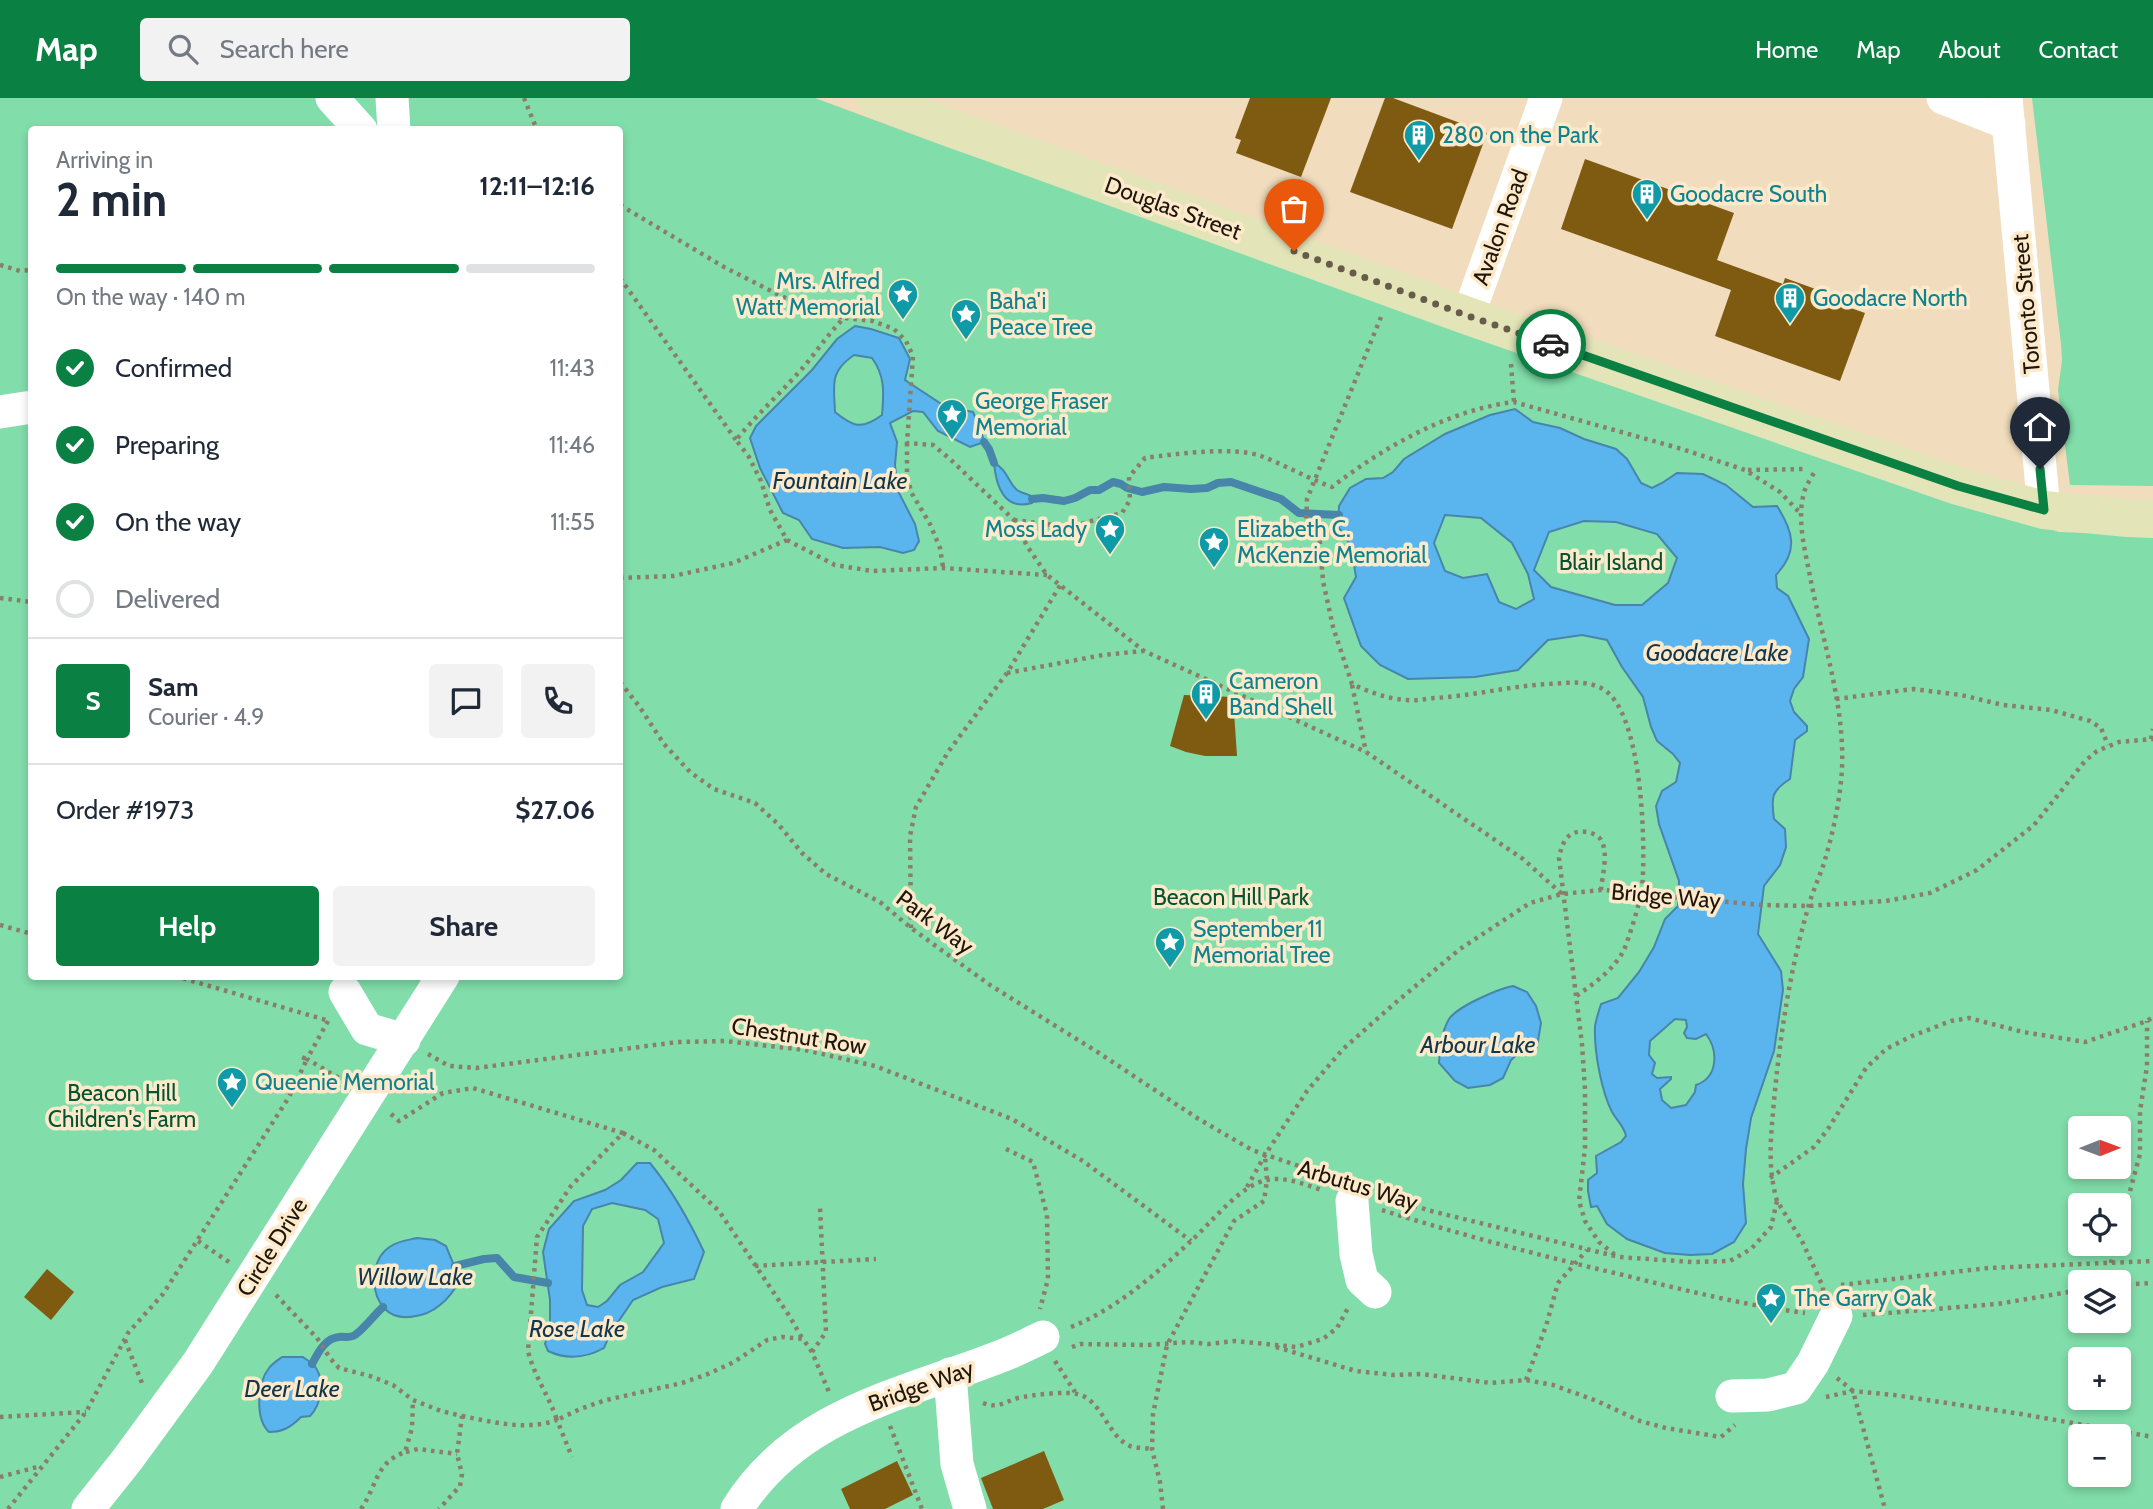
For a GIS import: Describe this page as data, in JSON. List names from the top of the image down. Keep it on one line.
{"streets":{"main road":["Douglas Street"],"street":["Avalon Road","Toronto Street","Bridge Way","Circle Drive"],"path":["Park Way","Chestnut Row","Arbutus Way"]},"crossings":[["Douglas Street","Avalon Road"],["Douglas Street","Toronto Street"],["Bridge Way","Park Way"],["Bridge Way","Arbutus Way"],["Park Way","Arbutus Way"],["Chestnut Row","Arbutus Way"],["Chestnut Row","Circle Drive"]],"water":["Fountain Lake","Goodacre Lake","Arbour Lake","Willow Lake","Rose Lake","Deer Lake"],"parks":["Blair Island","Beacon Hill Park","Beacon Hill Children's Farm"],"places":{"building":["280 on the Park","Goodacre South","Goodacre North","Cameron Band Shell"],"place":["Mrs. Alfred Watt Memorial","Baha'i Peace Tree","George Fraser Memorial","Moss Lady","Elizabeth C. McKenzie Memorial","September 11 Memorial Tree","Queenie Memorial","The Garry Oak"]},"north":"right","page":{"header":"Map","search":"Search here","nav":["Home","Map","About","Contact"],"heading":["2 min","Arriving in","12:11–12:16"],"panel":["Sam","Courier · 4.9","Order #1973","$27.06"],"bar":"On the way · 140 m","list":[["Confirmed","11:43"],["Preparing","11:46"],["On the way","11:55"],"Delivered"],"round":"S","buttons":["Help","Share"],"map_buttons":["+","−"]}}
